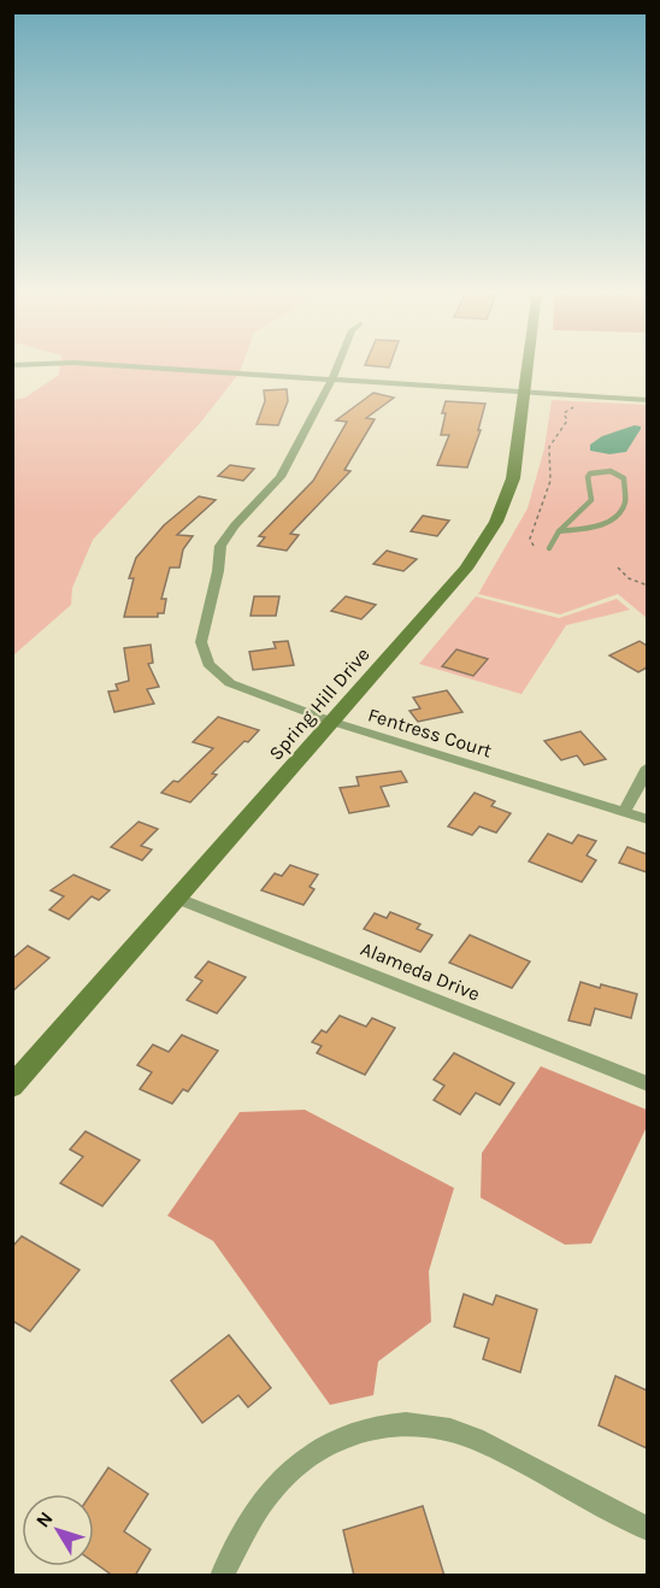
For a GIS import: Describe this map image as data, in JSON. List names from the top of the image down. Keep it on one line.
{"streets":{"main road":["Spring Hill Drive"],"street":["Fentress Court","Alameda Drive"]},"crossings":[["Spring Hill Drive","Fentress Court"],["Spring Hill Drive","Alameda Drive"]],"north":"top left"}
